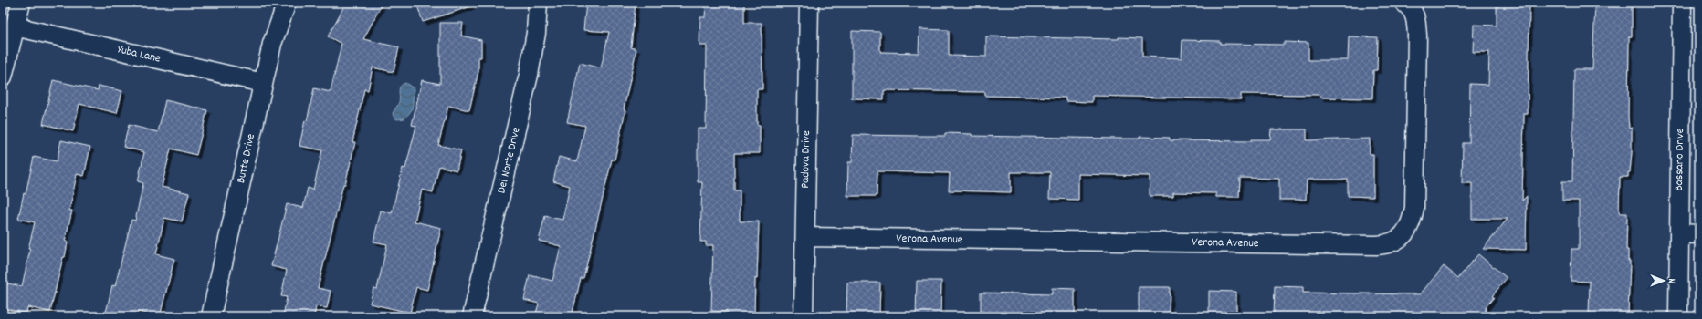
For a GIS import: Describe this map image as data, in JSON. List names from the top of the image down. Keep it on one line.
{"streets":{"street":["Yuba Lane","Butte Drive","Padova Drive","Bassano Drive","Del Norte Drive","Verona Avenue"]},"crossings":[["Yuba Lane","Butte Drive"],["Padova Drive","Verona Avenue"]],"north":"right"}
